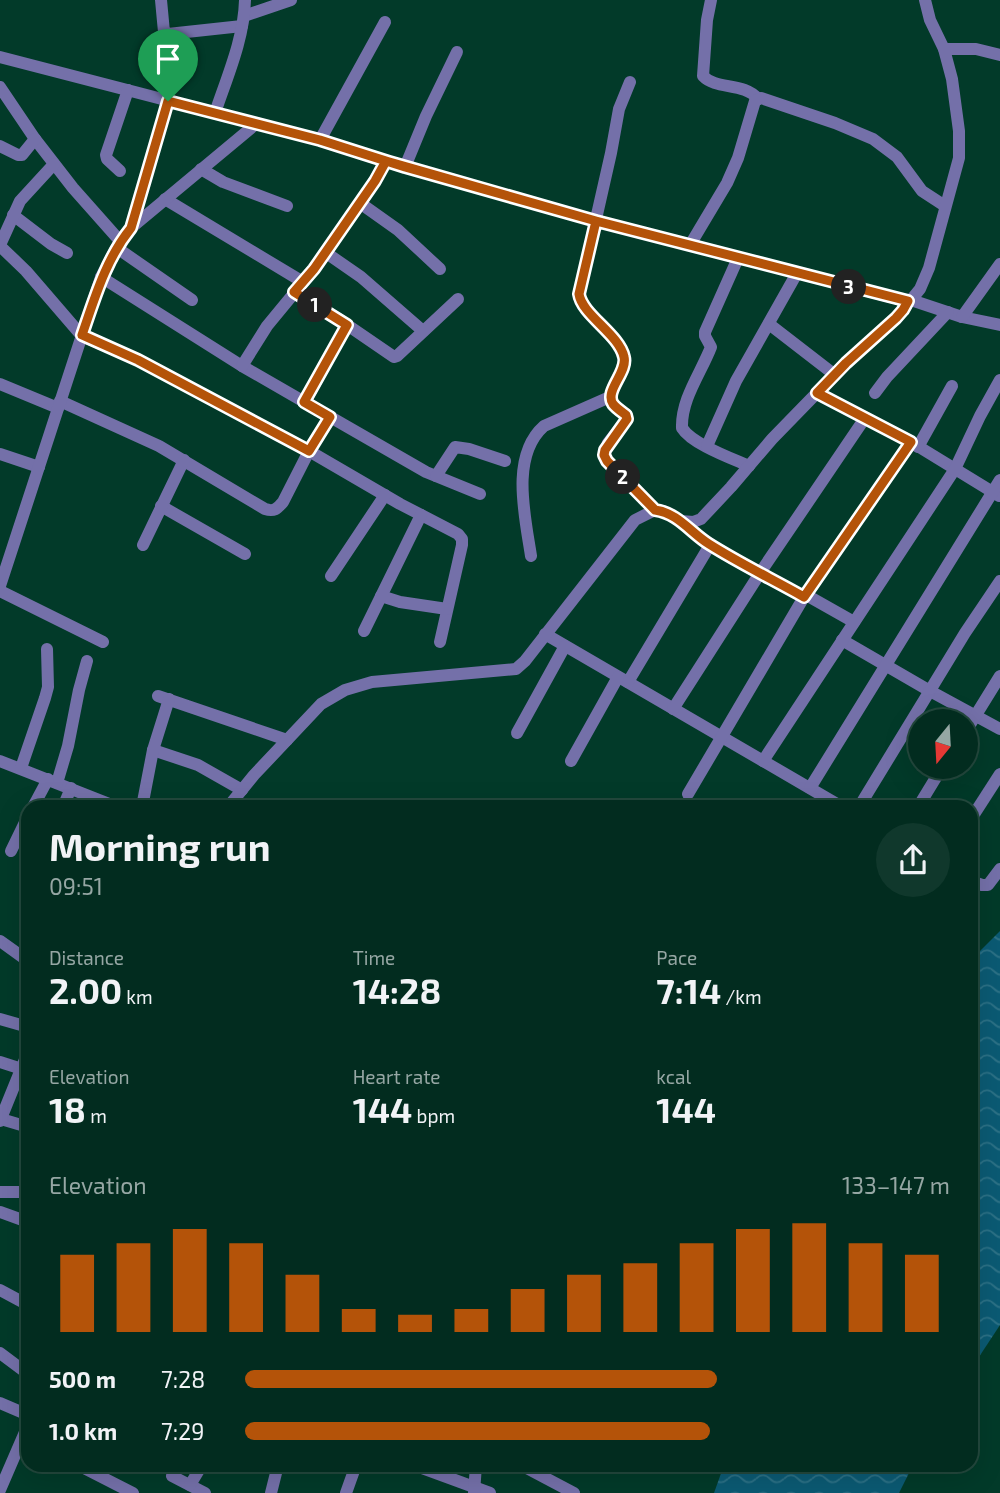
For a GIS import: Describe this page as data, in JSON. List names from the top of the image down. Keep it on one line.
{"north":"bottom","page":{"pins":["3","1","2"],"heading":["Morning run","09:51"],"stats":[["Distance","2.00 km"],["Time","14:28"],["Pace","7:14 /km"],["Elevation","18 m"],["Heart rate","144 bpm"],["kcal","144"]],"chart":["Elevation","133–147 m"],"list":[{"name":"500 m","note":"7:28"},{"name":"1.0 km","note":"7:29"}]}}
